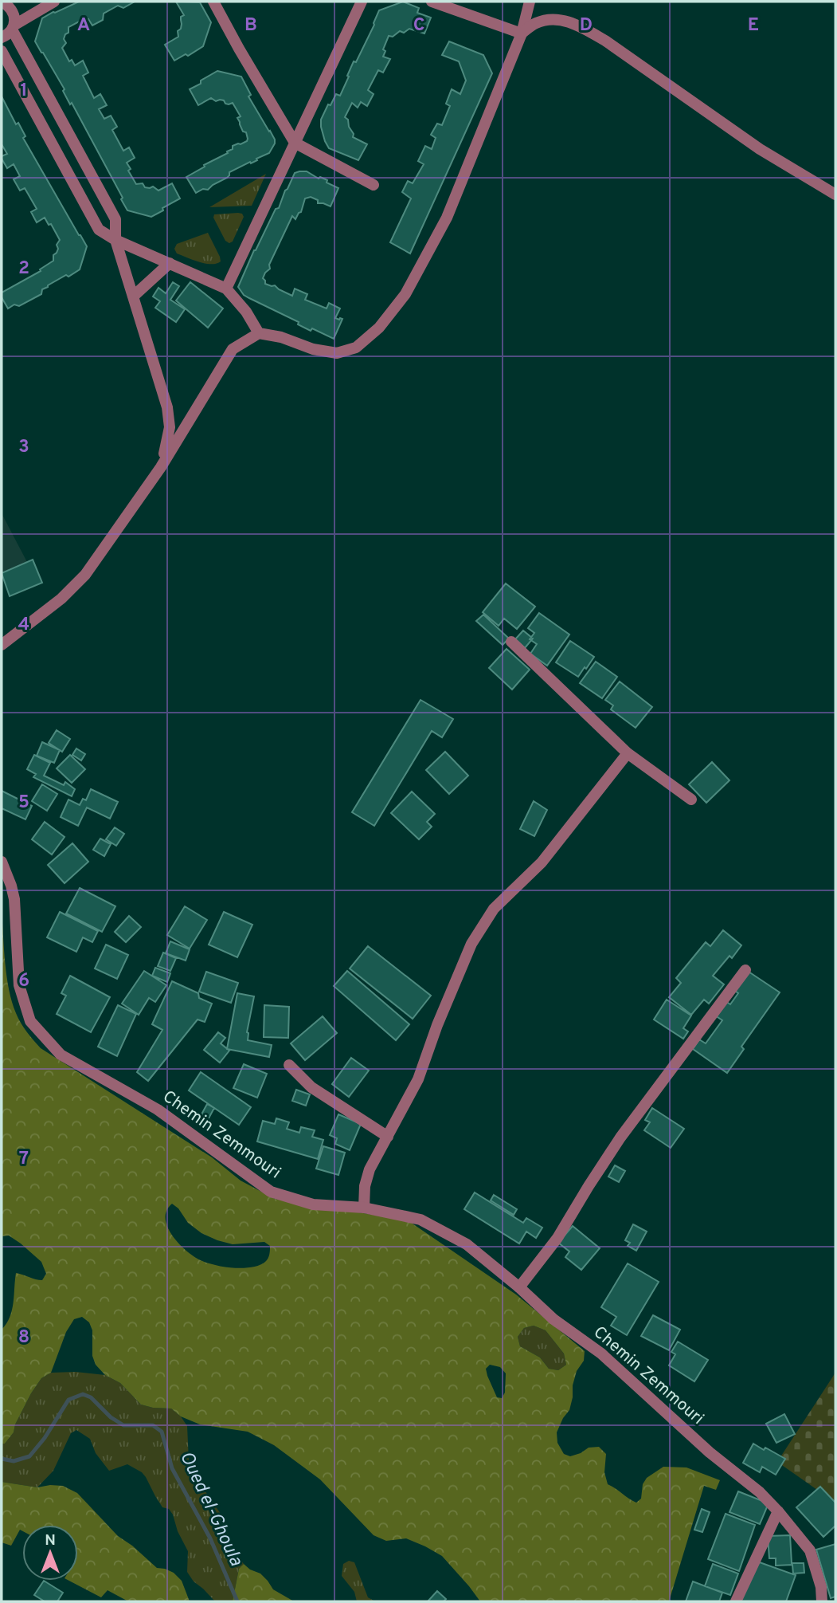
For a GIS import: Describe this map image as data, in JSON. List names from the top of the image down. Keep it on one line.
{"streets":{"street":["Chemin Zemmouri"]},"water":["Oued el-Ghoula"],"north":"top","grid":{"columns":["A","B","C","D","E"],"rows":["1","2","3","4","5","6","7","8"]}}
